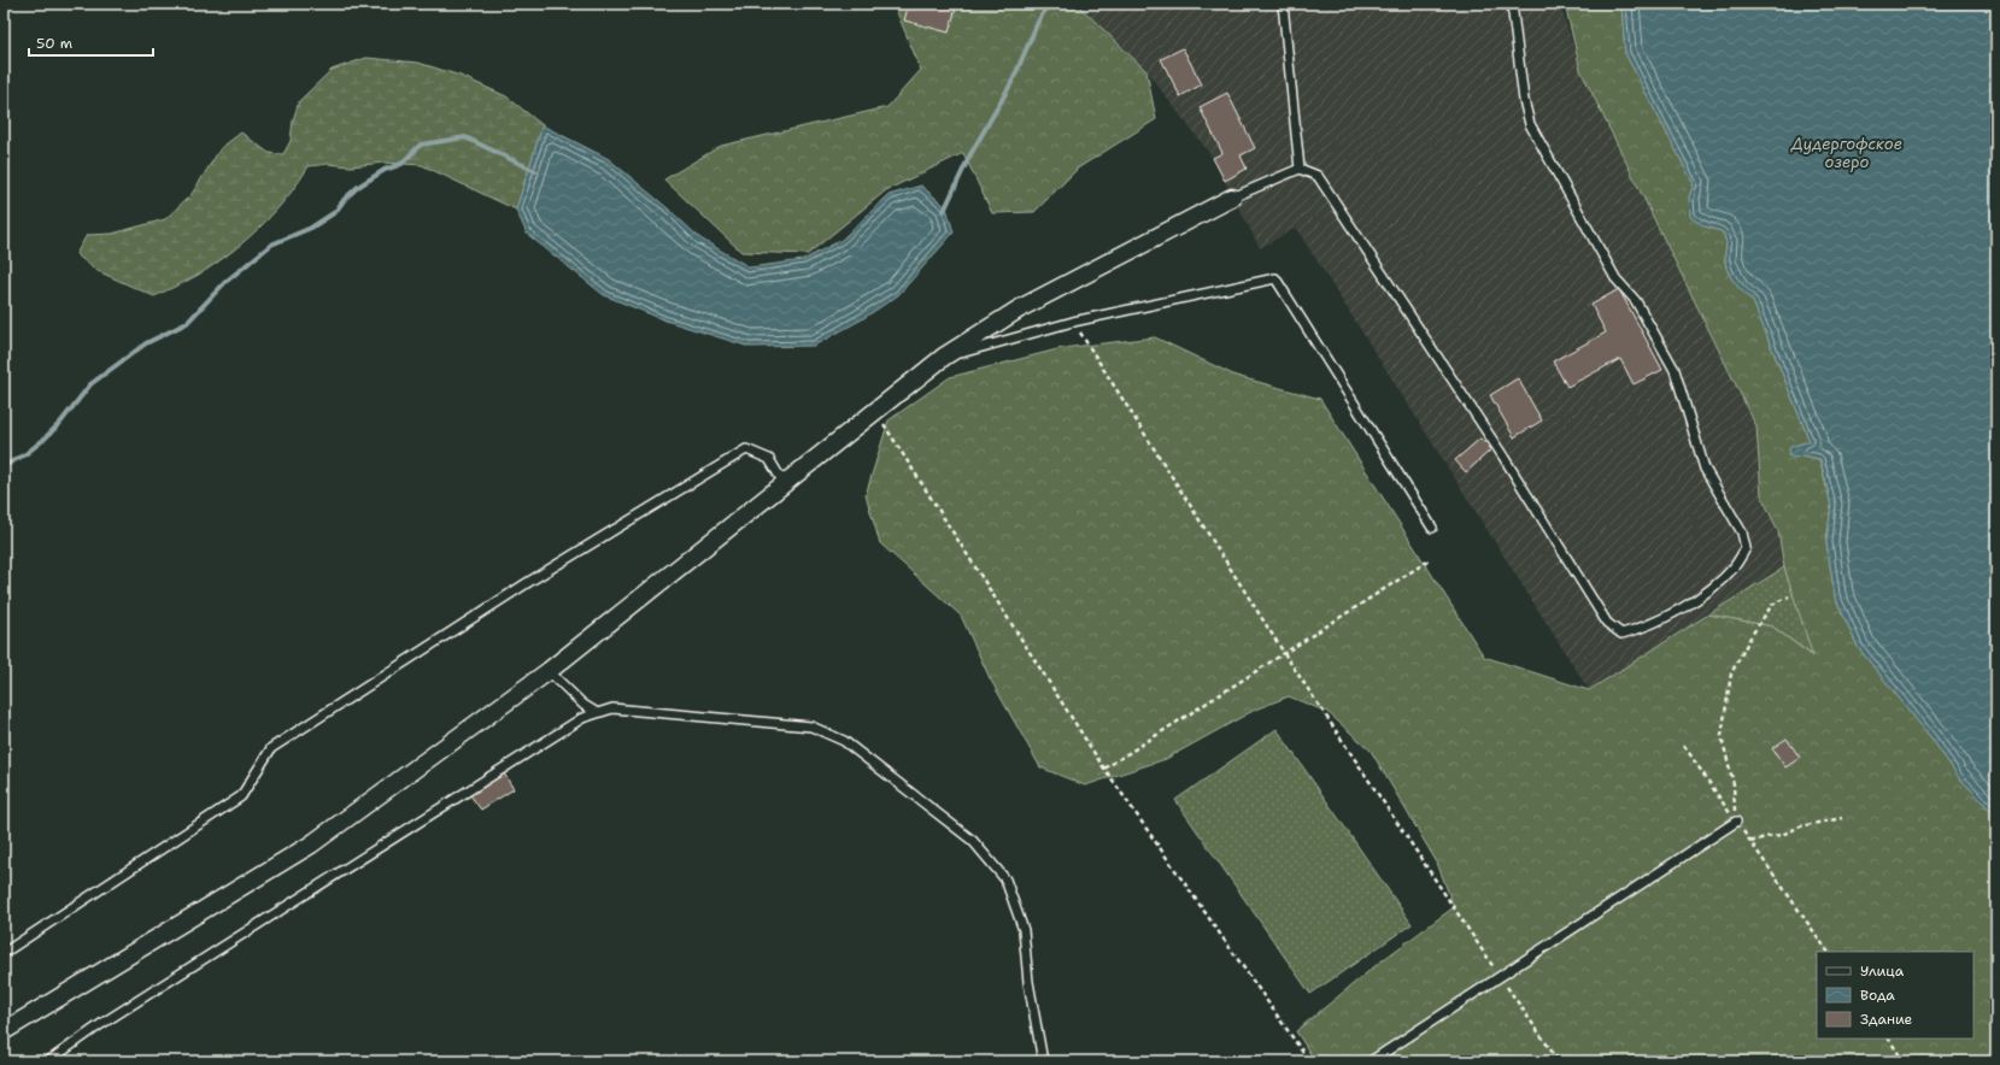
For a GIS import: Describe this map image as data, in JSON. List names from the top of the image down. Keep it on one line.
{"water":["Дудергофское озеро"],"legend":["Улица","Вода","Здание"],"scale_bar":"50 m"}
